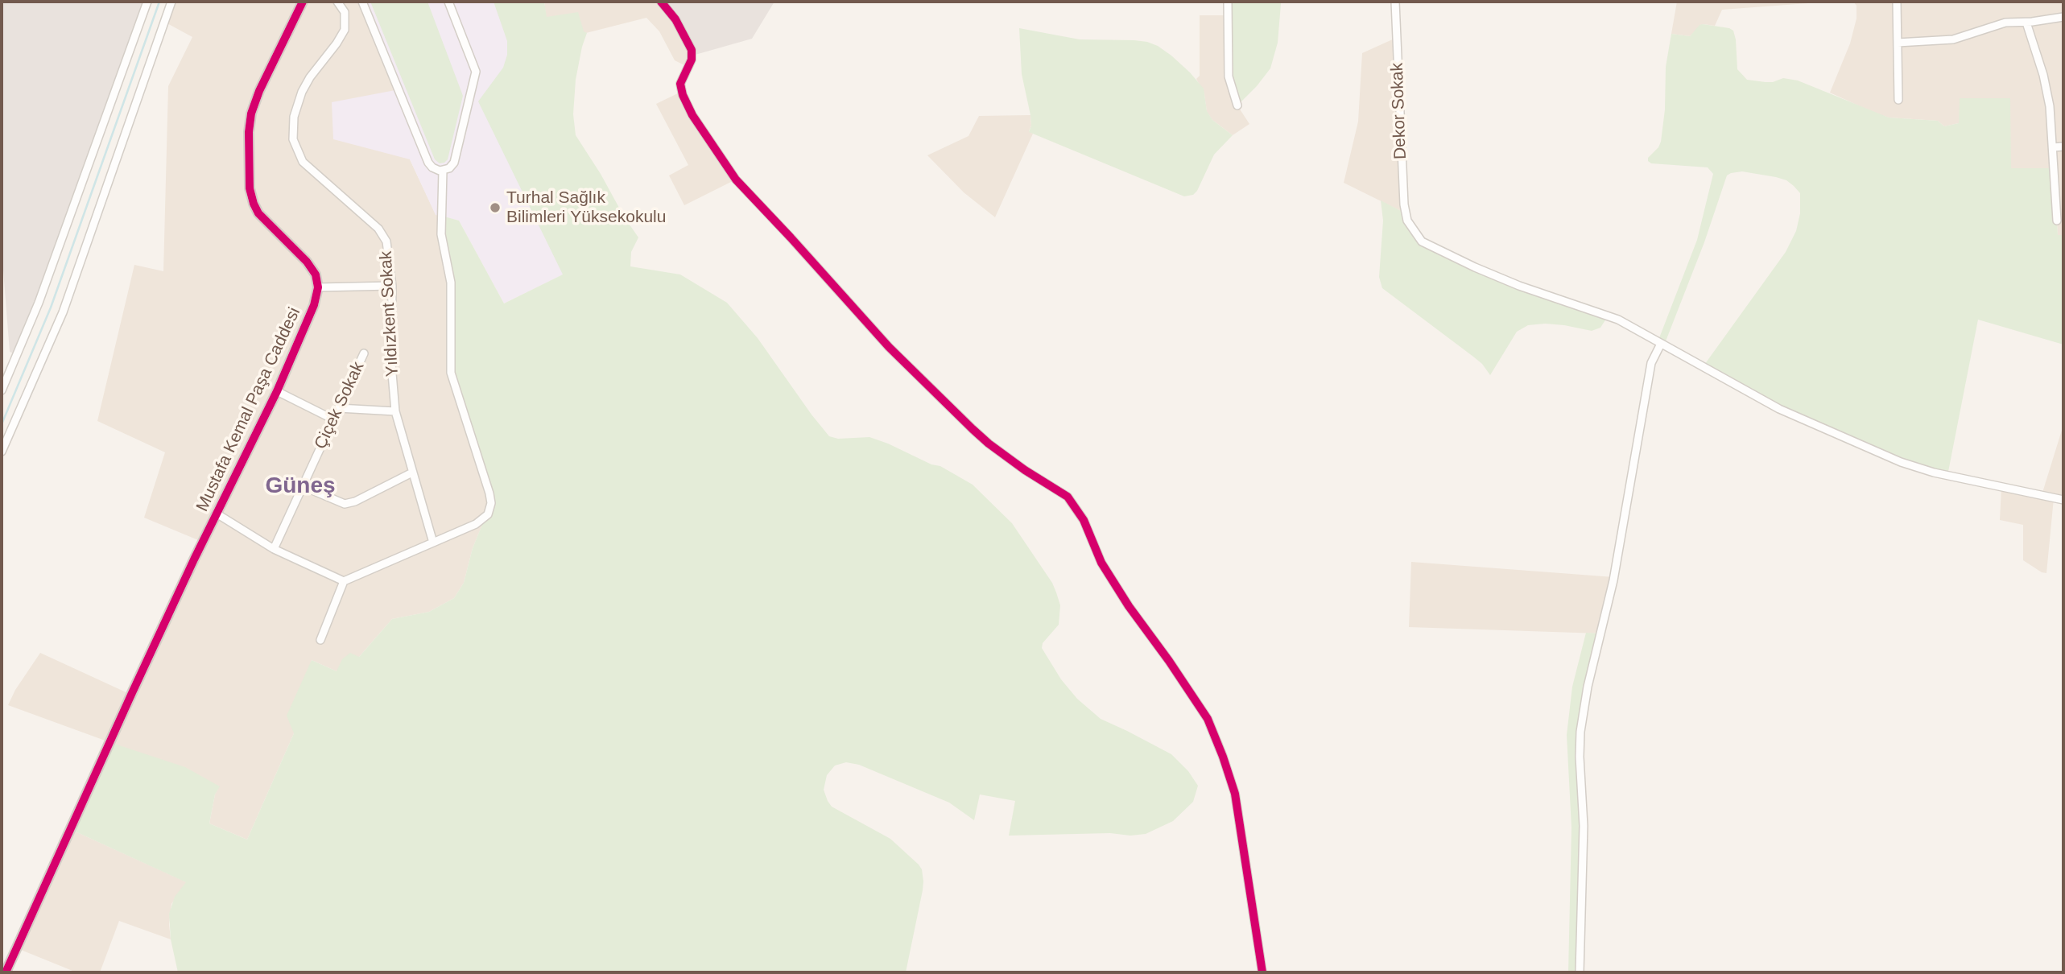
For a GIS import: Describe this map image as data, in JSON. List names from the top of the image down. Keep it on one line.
{"streets":{"street":["Dekor Sokak","Yıldızkent Sokak","Çiçek Sokak","Mustafa Kemal Paşa Caddesi"]},"districts":["Güneş"],"places":["Turhal Sağlık Bilimleri Yüksekokulu"]}
